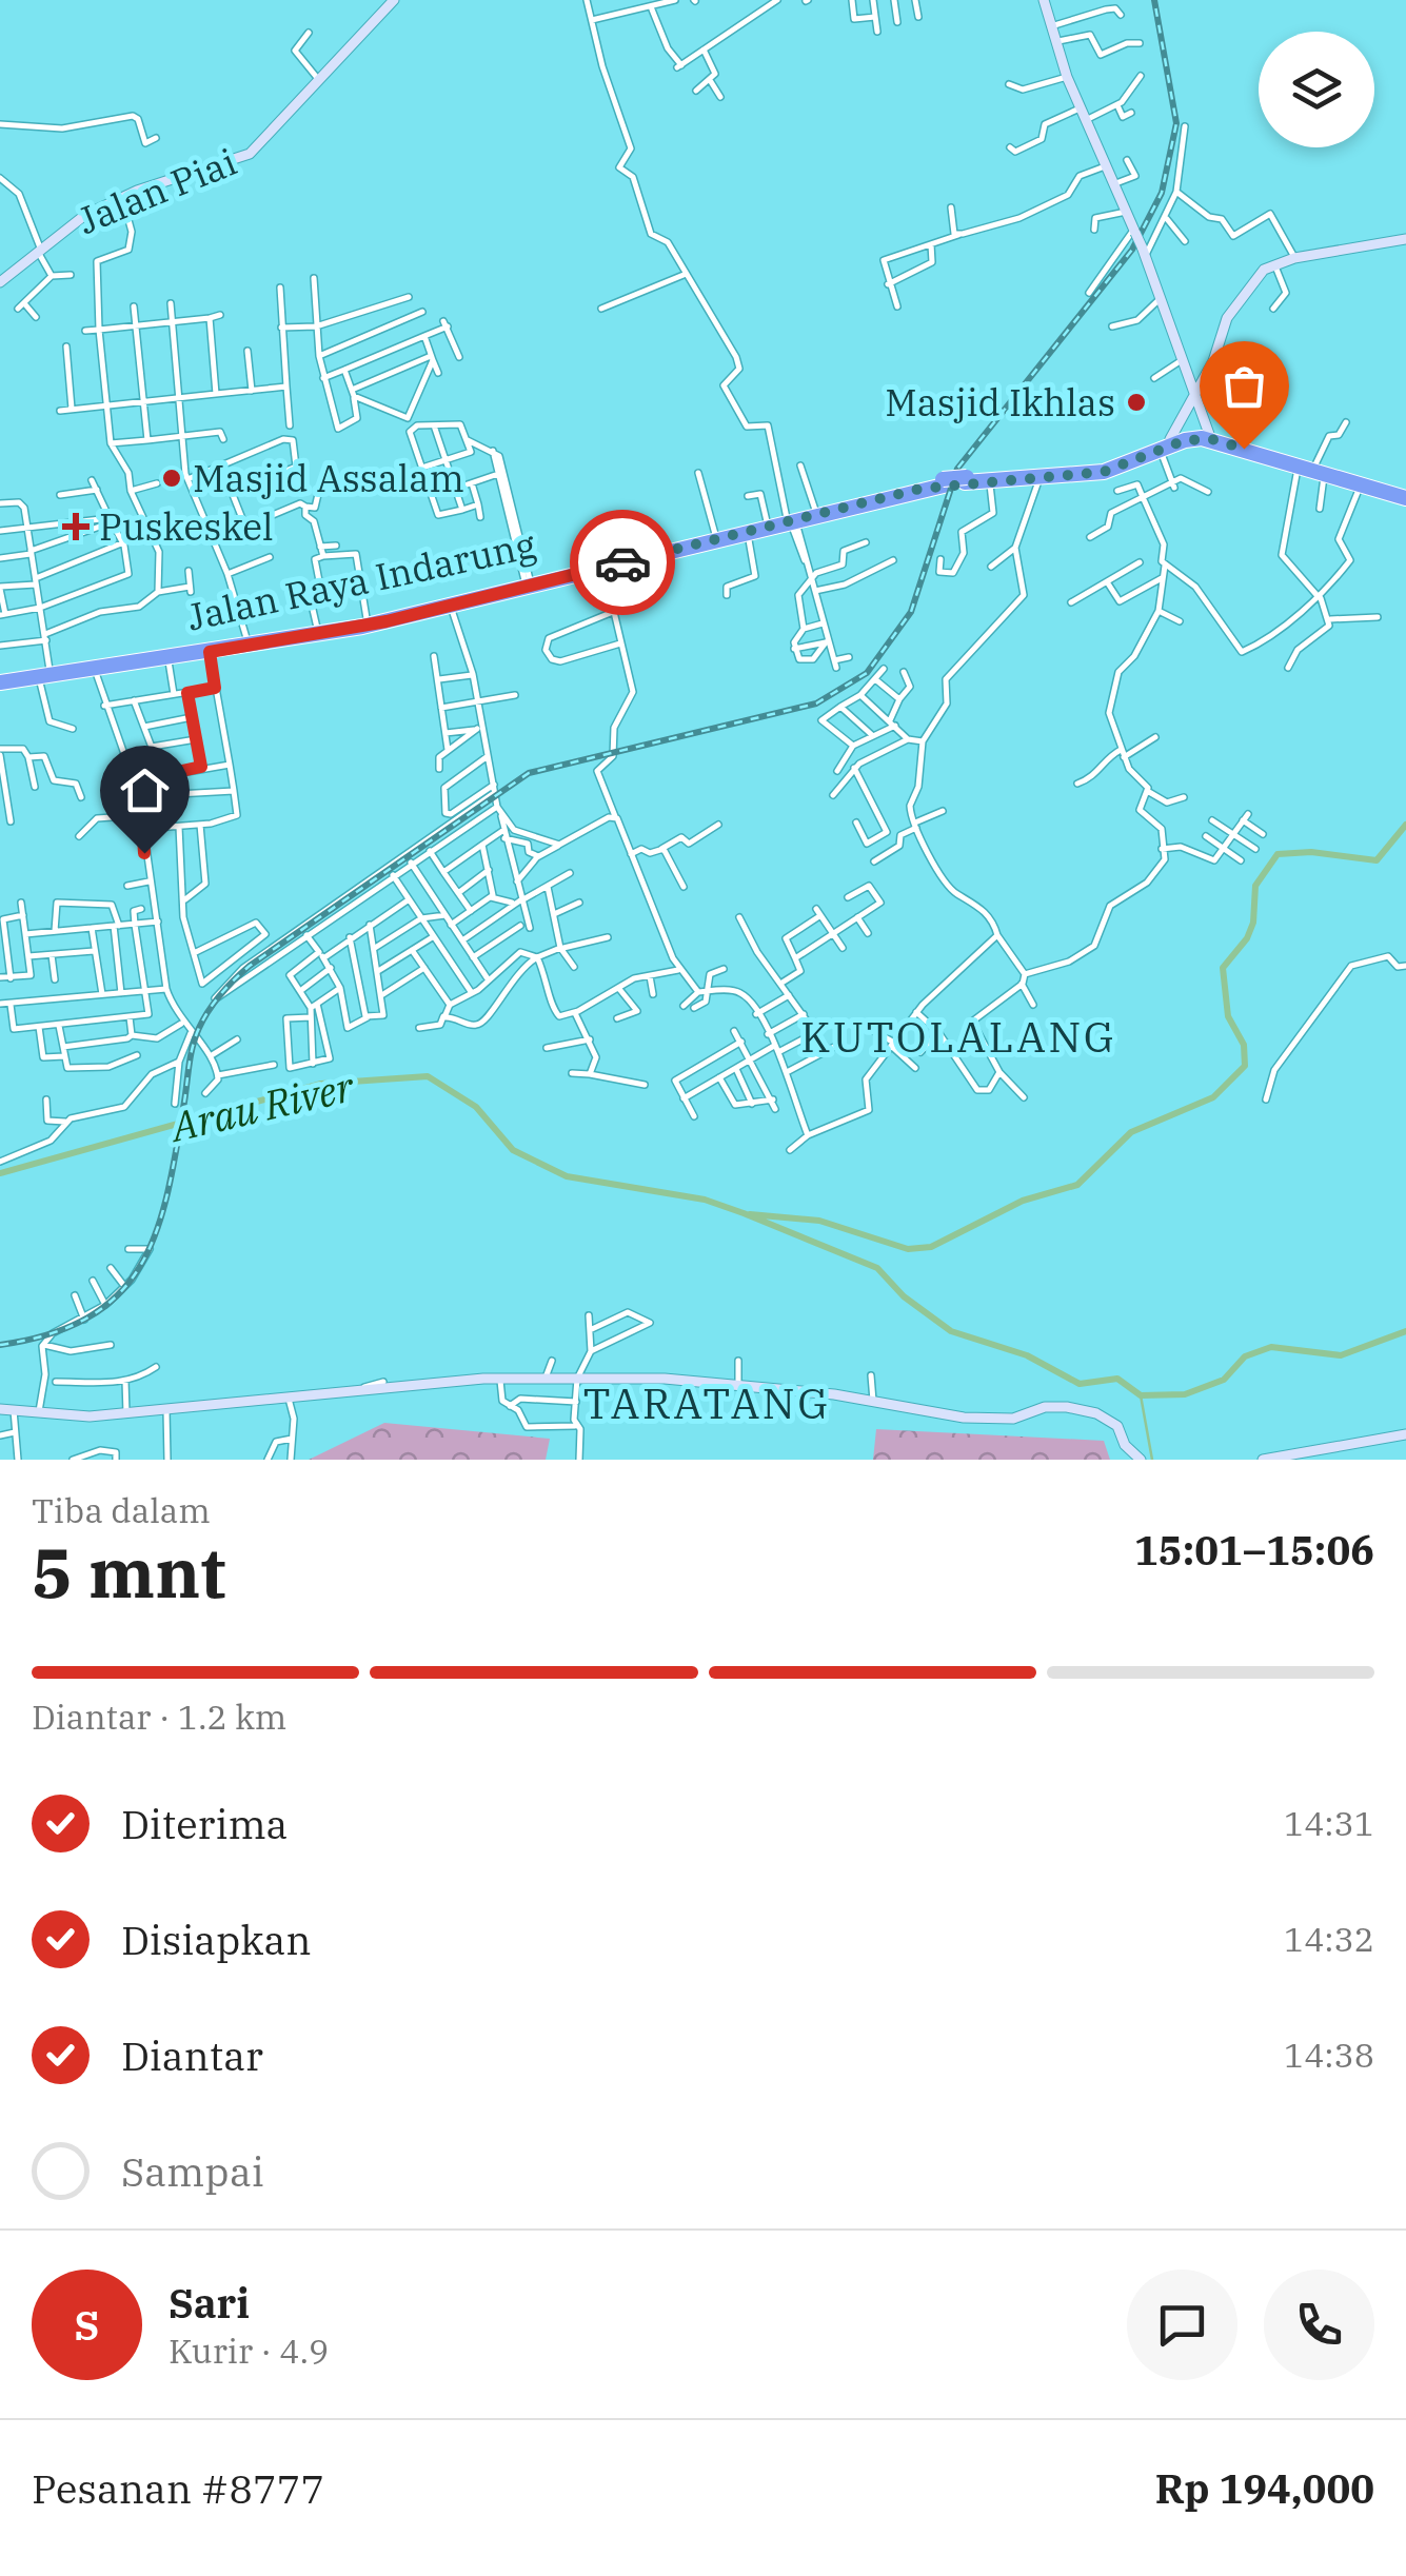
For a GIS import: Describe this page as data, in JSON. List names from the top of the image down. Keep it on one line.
{"streets":{"highway":["Jalan Raya Indarung"],"street":["Jalan Piai"]},"districts":["KUTOLALANG","TARATANG"],"water":["Arau River"],"places":{"other":["Masjid Ikhlas","Masjid Assalam"],"health":["Puskeskel"]},"page":{"heading":["5 mnt","Tiba dalam","15:01–15:06"],"panel":["Sari","Kurir · 4.9","Pesanan #8777","Rp 194,000"],"bar":"Diantar · 1.2 km","list":[["Diterima","14:31"],["Disiapkan","14:32"],["Diantar","14:38"],"Sampai"],"round":"S"}}
